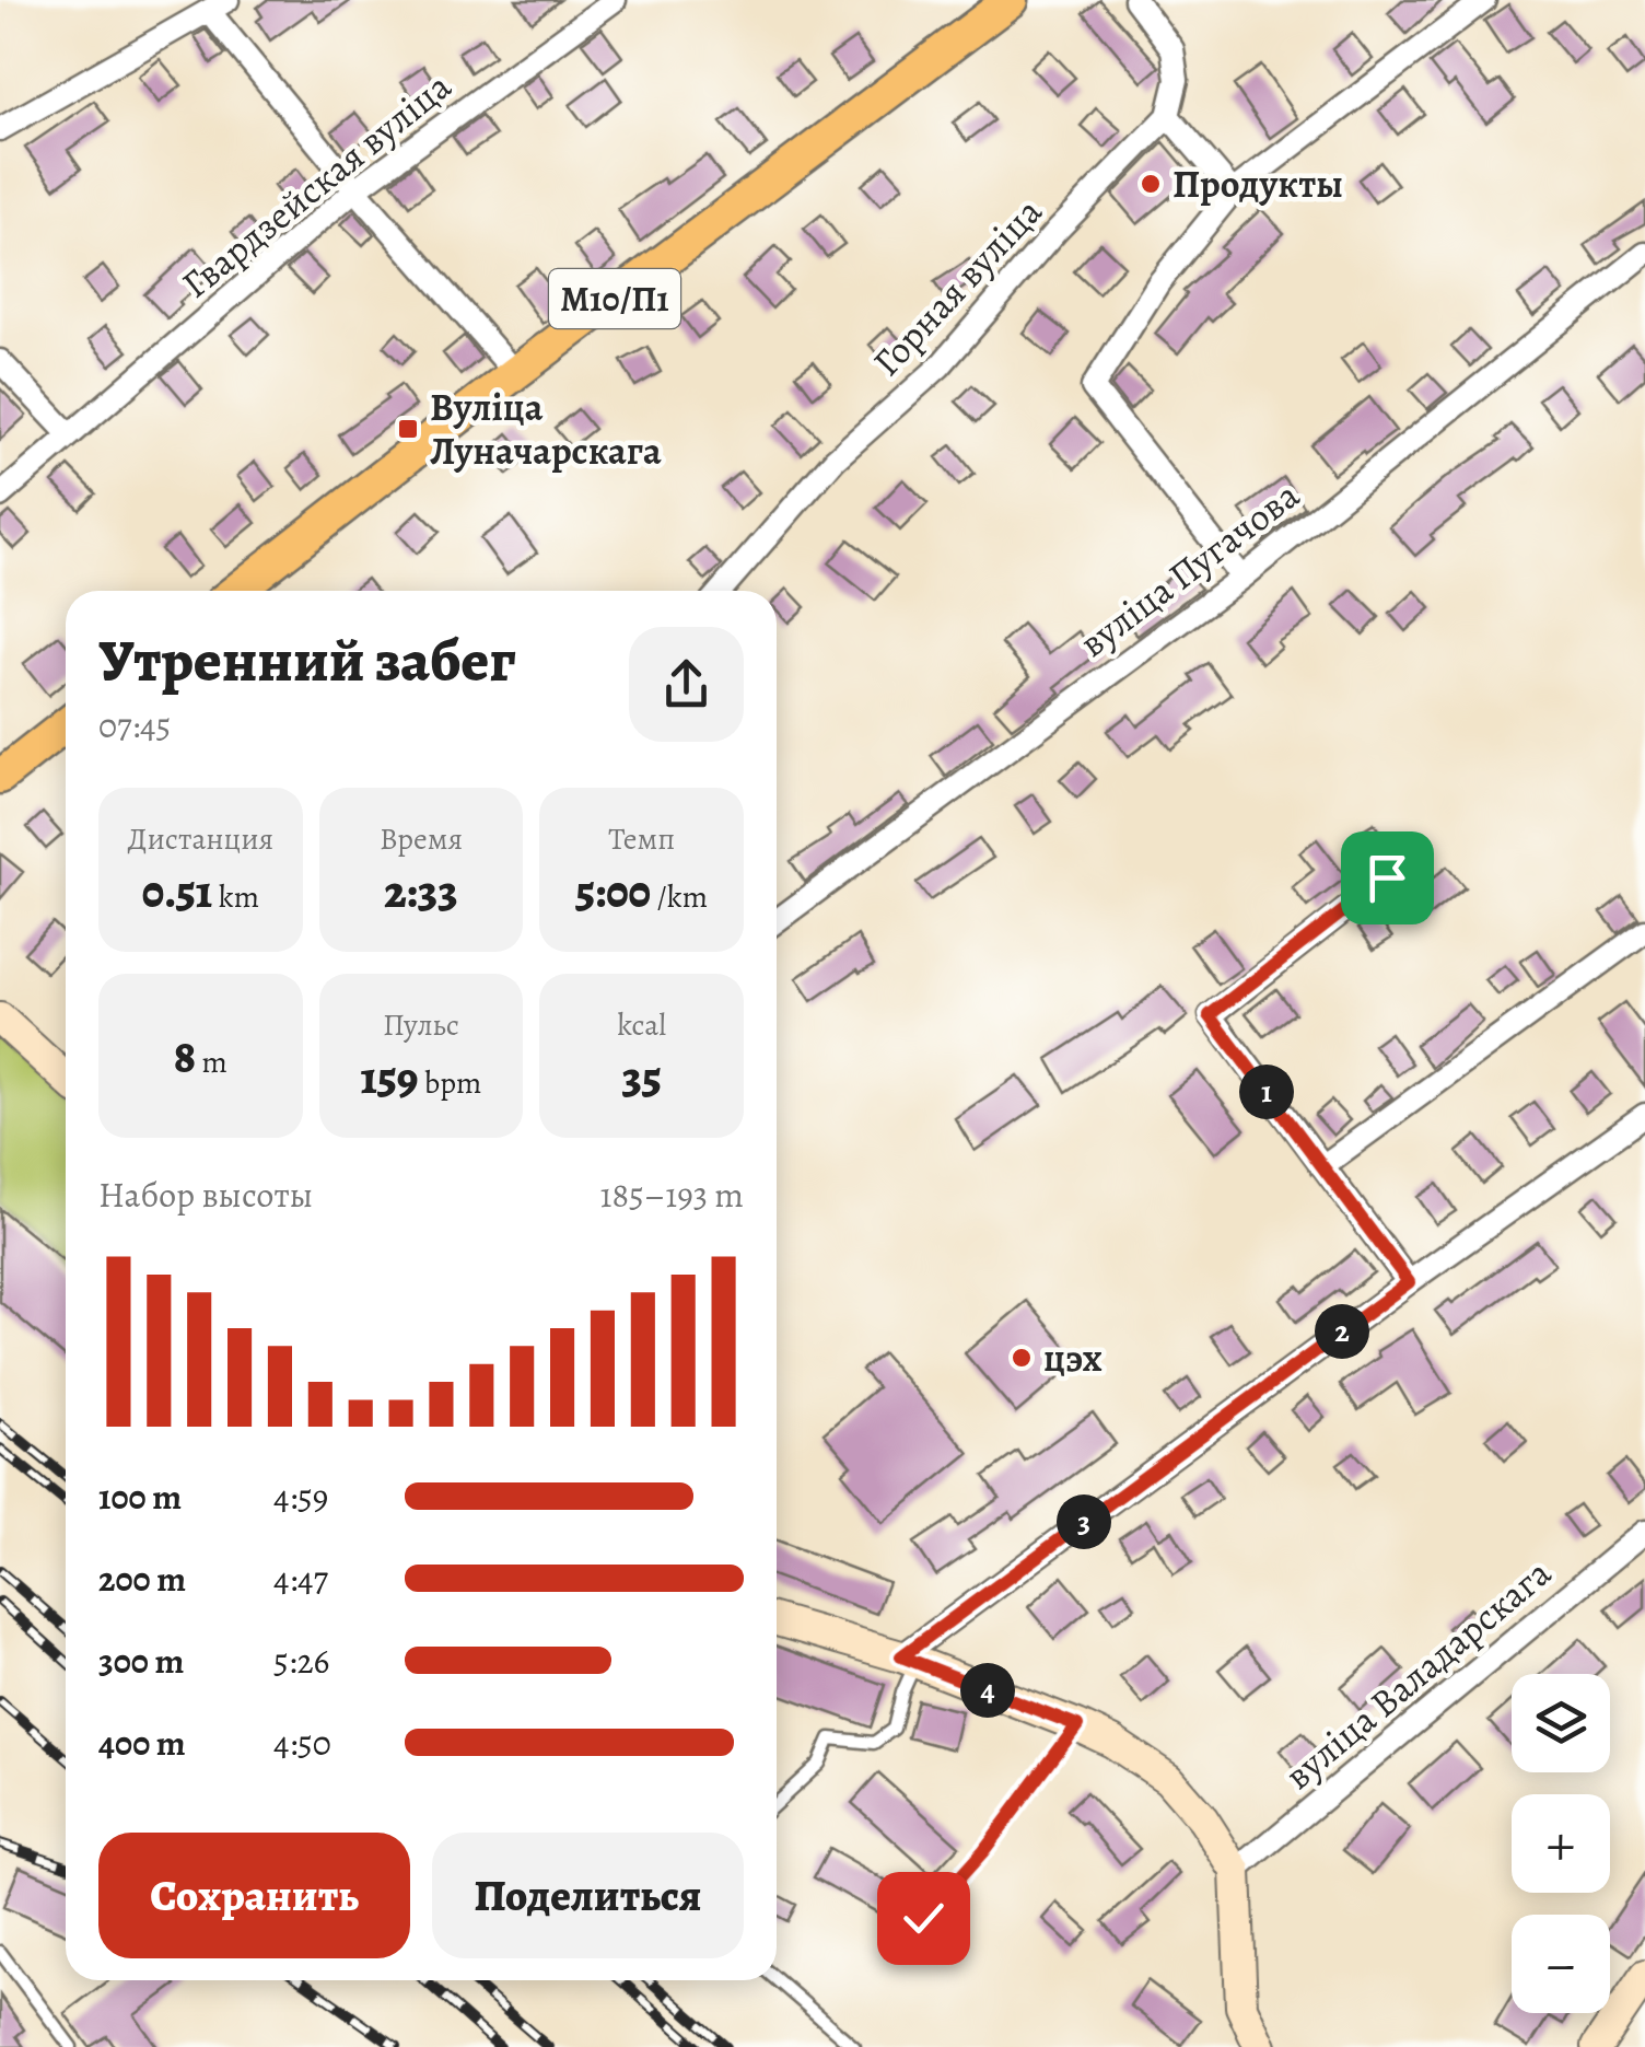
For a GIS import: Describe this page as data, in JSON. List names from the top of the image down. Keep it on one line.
{"streets":{"main road":["М10/П1"],"street":["Гвардзейская вуліца","Горная вуліца","вуліца Пугачова","вуліца Валадарскага"]},"places":{"other":["Продукты","цэх"],"transit":["Вуліца Луначарскага"]},"page":{"heading":["Утренний забег","07:45"],"stats":[["Дистанция","0.51 km"],["Время","2:33"],["Темп","5:00 /km"],["8 m"],["Пульс","159 bpm"],["kcal","35"]],"pins":["1","2","3","4"],"chart":["Набор высоты","185–193 m"],"list":[{"name":"100 m","note":"4:59"},{"name":"200 m","note":"4:47"},{"name":"300 m","note":"5:26"},{"name":"400 m","note":"4:50"}],"map_buttons":["+","−"],"buttons":["Сохранить","Поделиться"]}}
